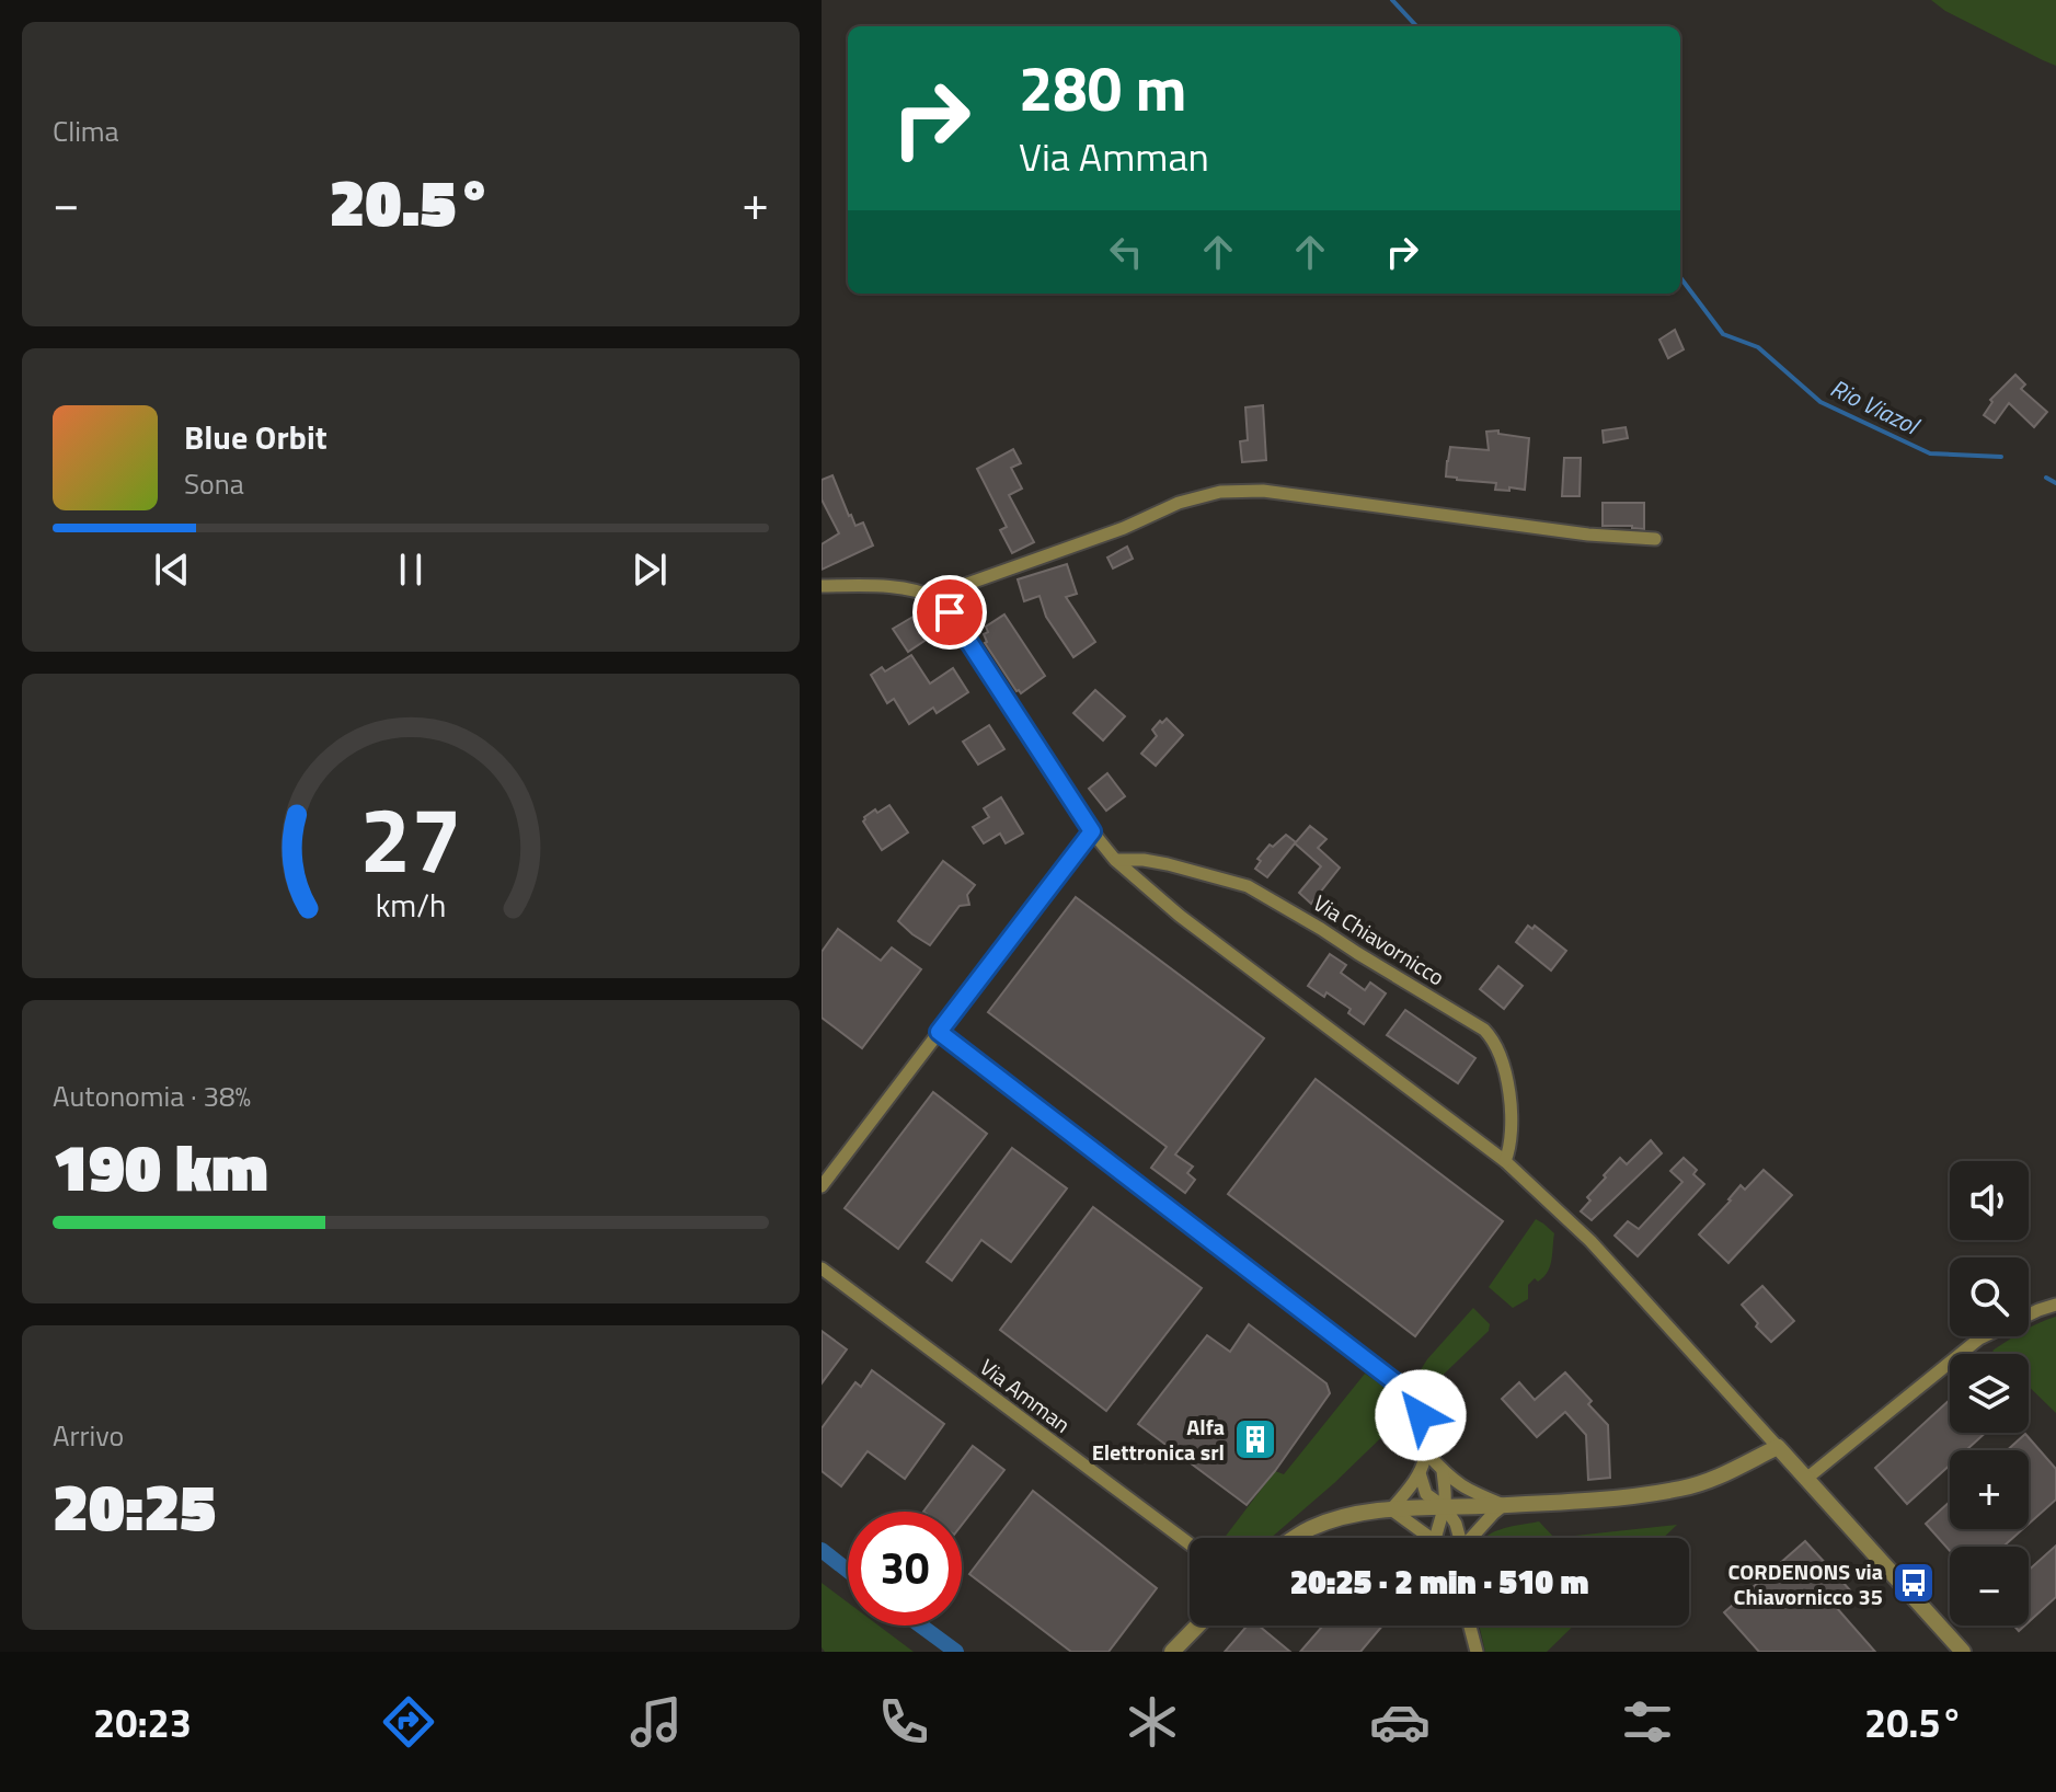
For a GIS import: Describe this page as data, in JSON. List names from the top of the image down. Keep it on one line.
{"streets":{"street":["Via Chiavornicco","Via Amman"]},"water":["Rio Viazol"],"places":{"building":["Alfa Elettronica srl"],"bus stop":["CORDENONS via Chiavornicco 35"]},"page":{"tile":["Clima",["Autonomia · 38%","190 km"],["Arrivo","20:25"]],"turn":["280 m","Via Amman"],"heat":["−","20.5°","+"],"song":["Blue Orbit","Sona"],"map_buttons":["+","−"],"limit":"30","trip":"20:25 · 2 min · 510 m","tabs":["20:23","20.5°"],"gauge":["27","km/h"]}}
